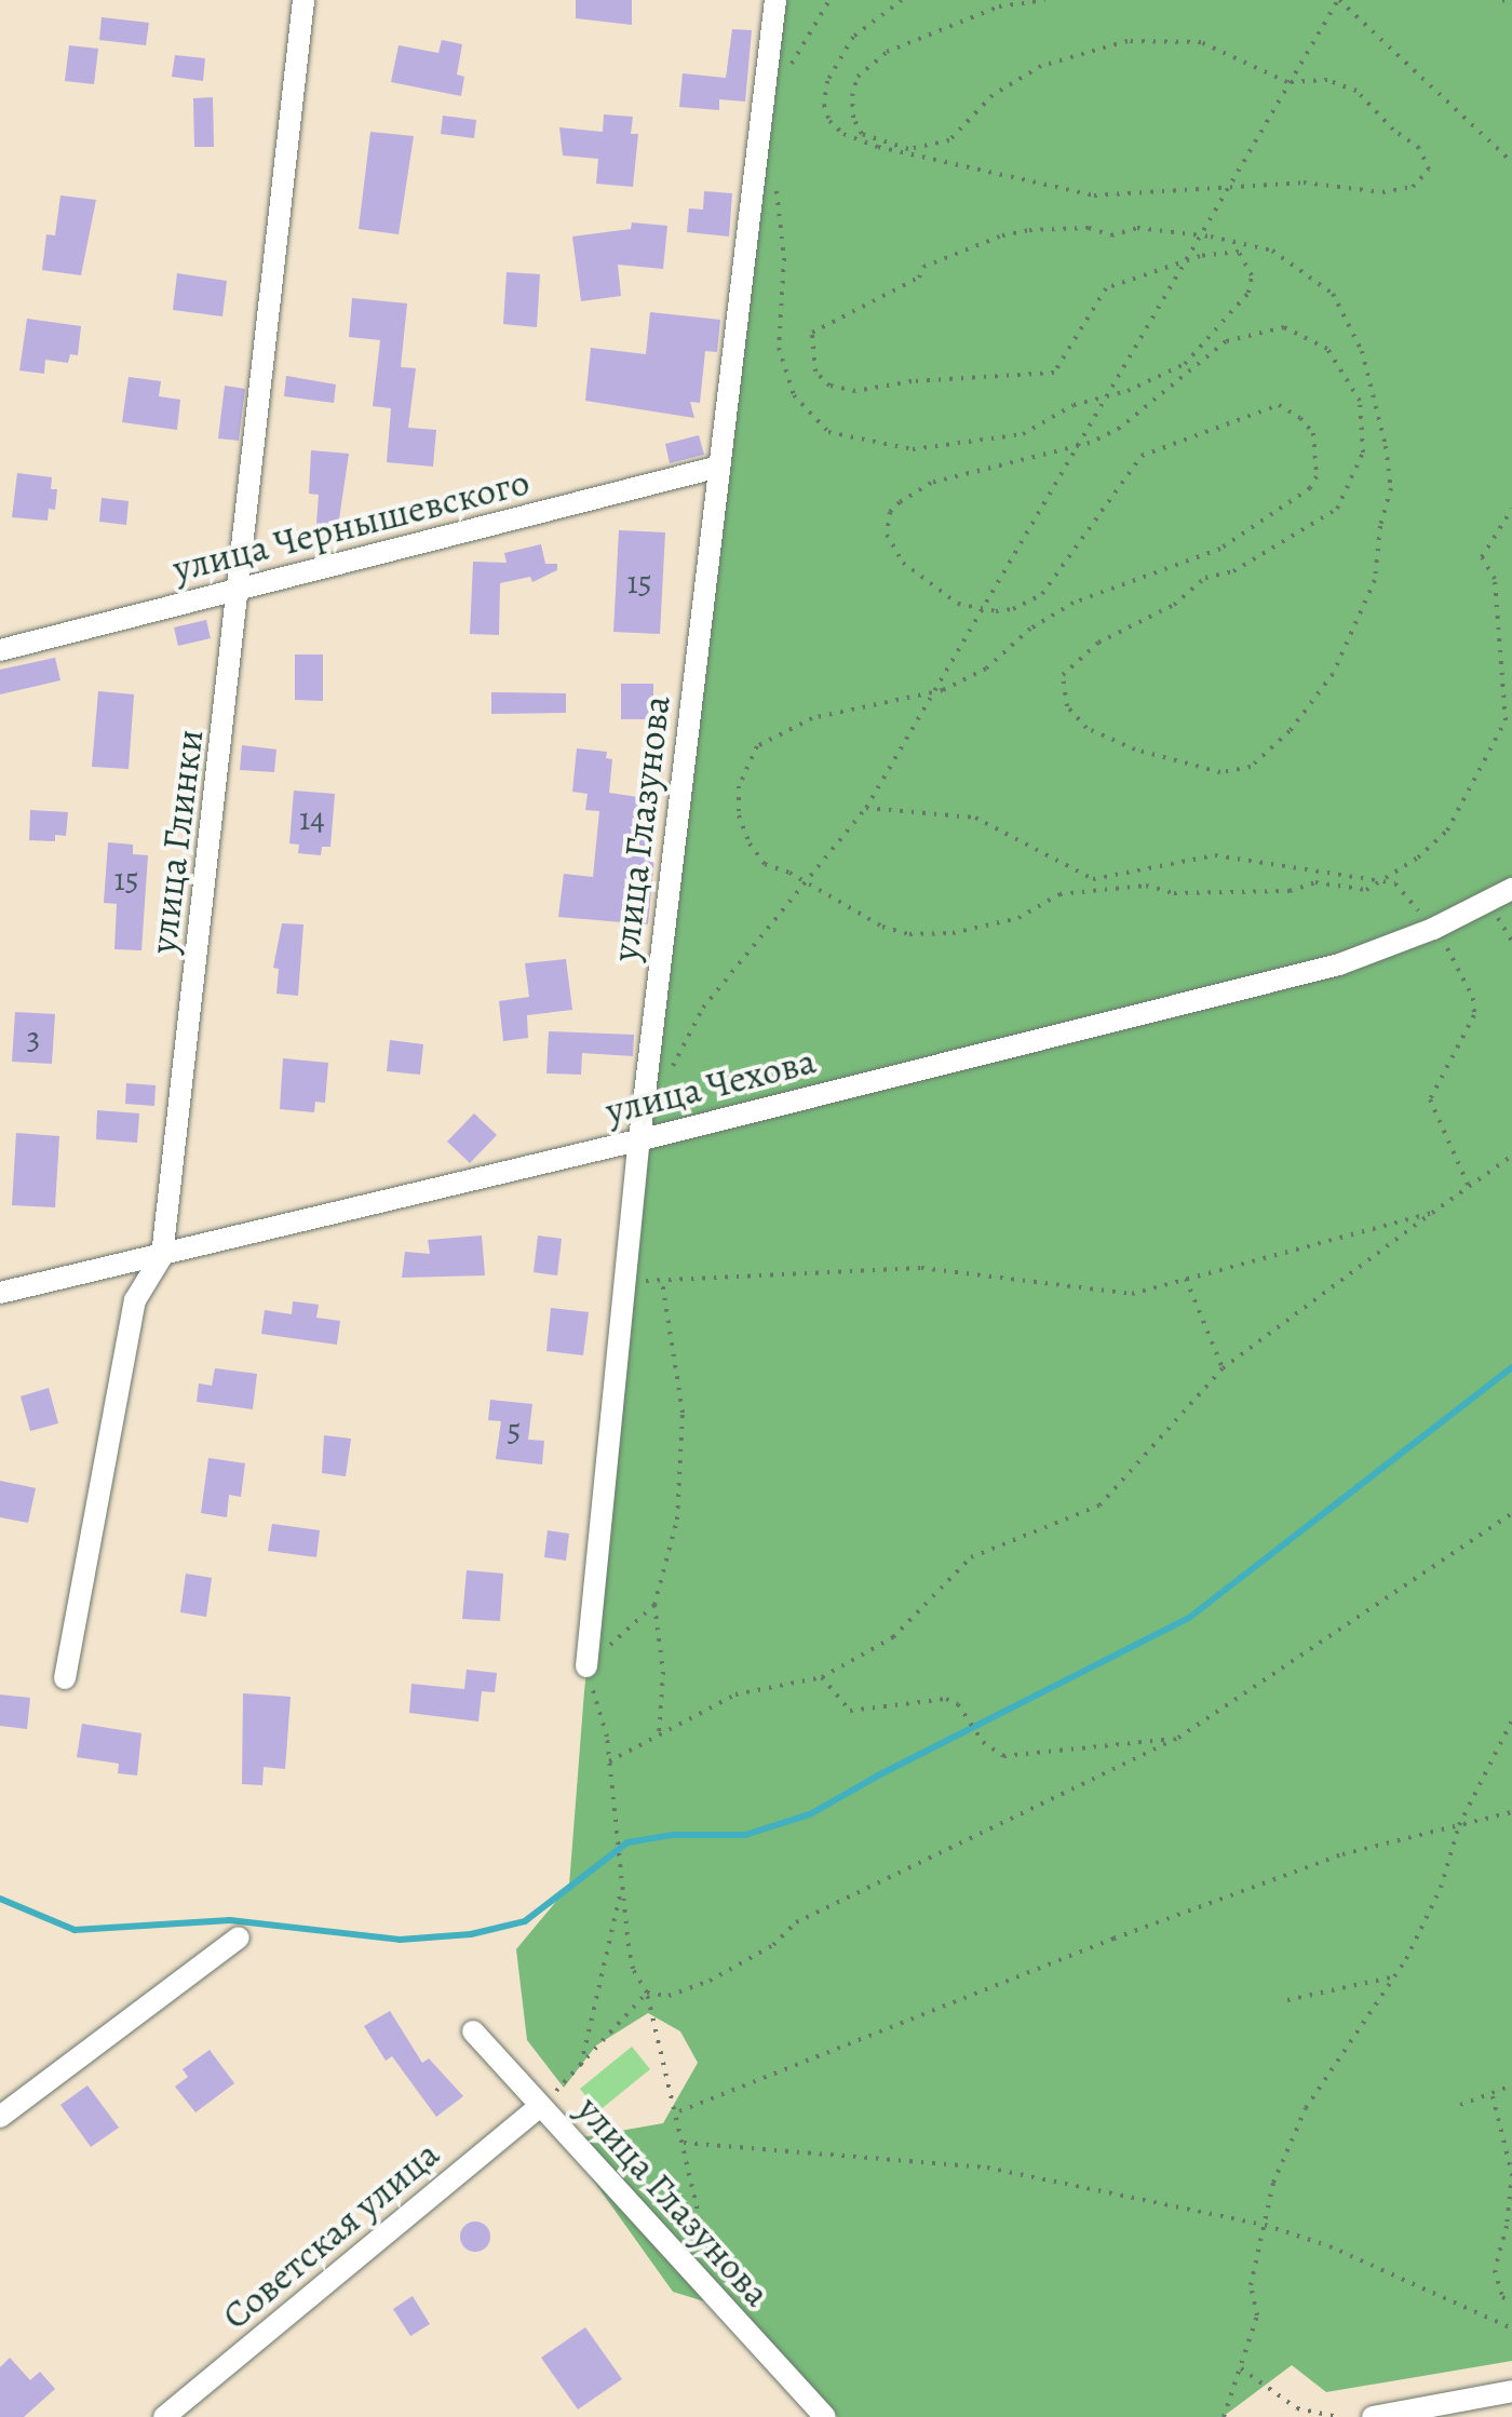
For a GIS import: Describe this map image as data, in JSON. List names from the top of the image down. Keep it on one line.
{"streets":{"street":["улица Чернышевского","улица Глазунова","улица Глинки","улица Чехова","Советская улица"]},"crossings":[["улица Чернышевского","улица Глазунова"],["улица Чернышевского","улица Глинки"],["улица Глазунова","улица Чехова"],["улица Глазунова","Советская улица"],["улица Глинки","улица Чехова"]],"house_numbers":["15","14","15","3","5"]}
